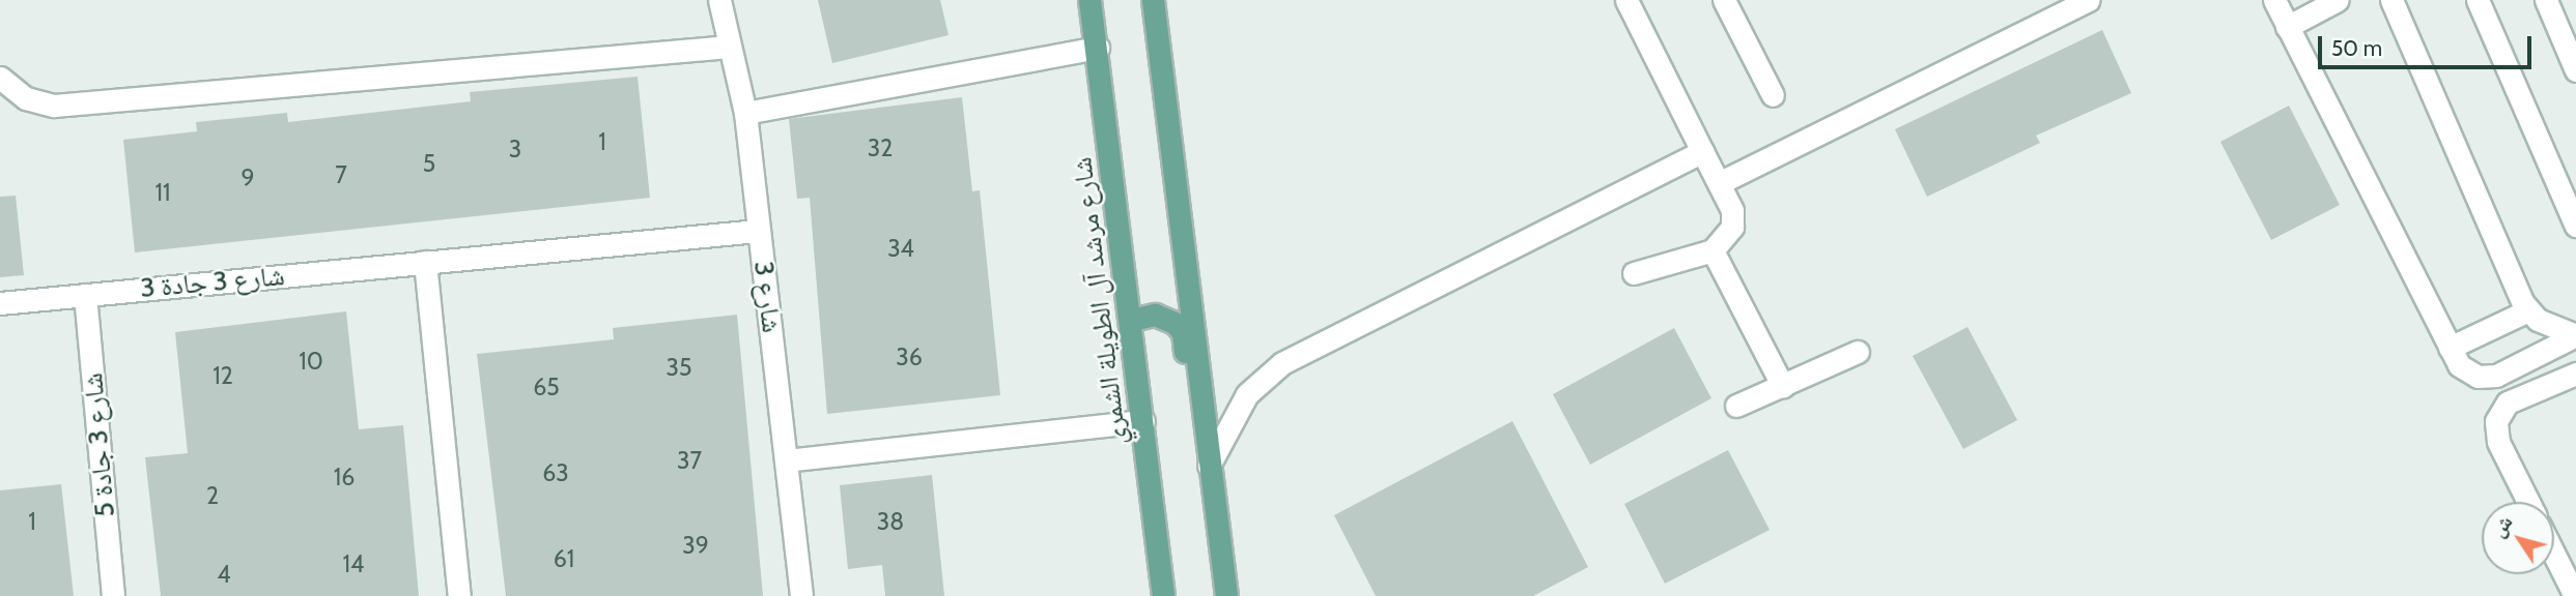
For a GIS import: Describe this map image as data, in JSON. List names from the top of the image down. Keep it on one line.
{"streets":{"main road":["شارع مرشد آل الطويلة الشمري"],"street":["شارع 3 جادة 3","شارع 3","شارع 3 جادة 5"]},"crossings":[["شارع 3 جادة 3","شارع 3"],["شارع 3 جادة 3","شارع 3 جادة 5"]],"house_numbers":["1","32","3","5","7","9","11","34","36","10","35","12","65","37","63","16","2","1","38","39","61","14","4"],"scale_bar":"50 m","north":"top left"}
